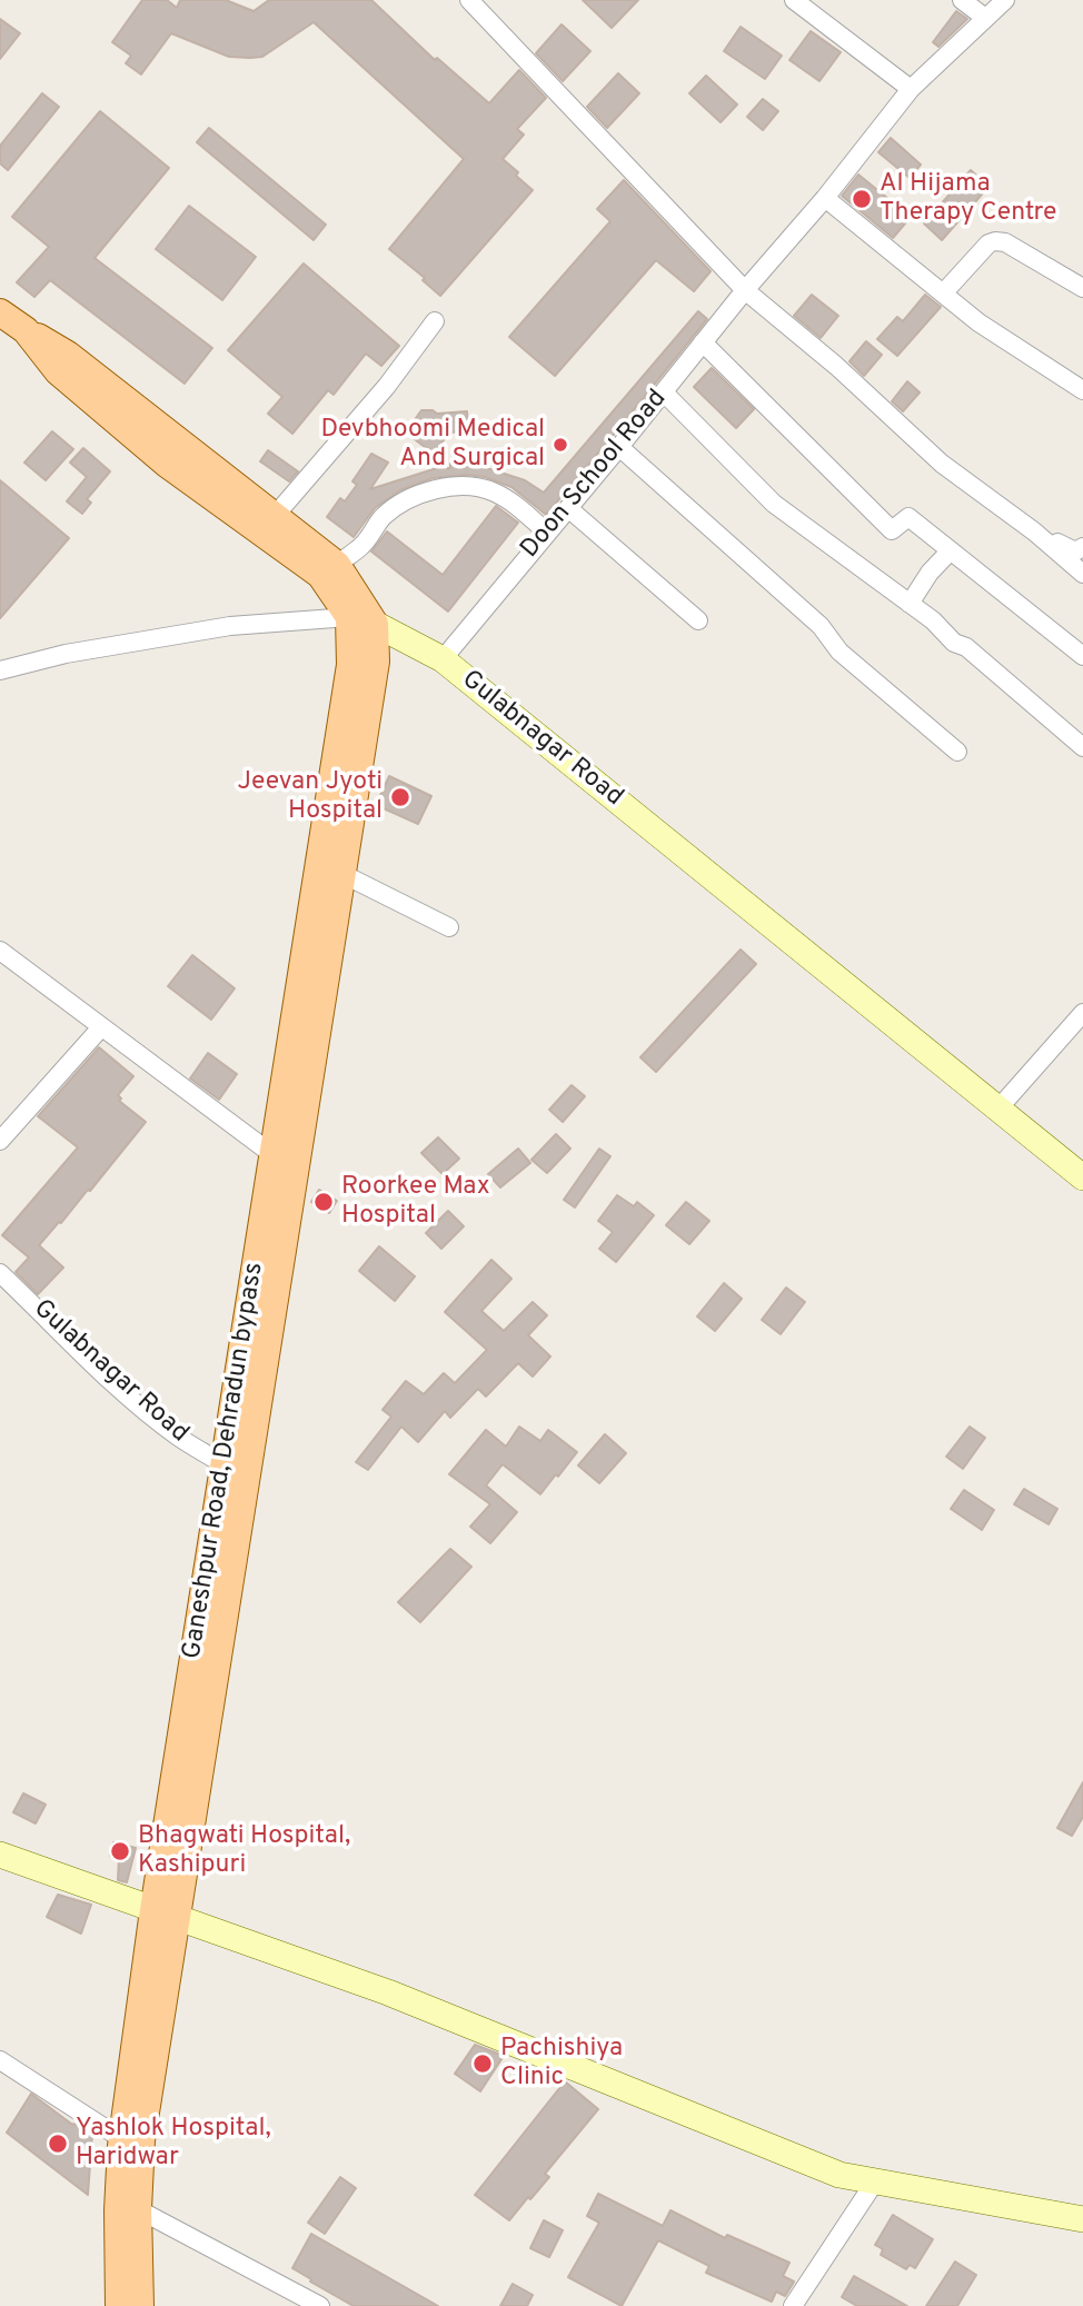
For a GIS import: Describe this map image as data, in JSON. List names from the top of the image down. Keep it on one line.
{"streets":{"main road":["Gulabnagar Road","Ganeshpur Road, Dehradun bypass"],"street":["Doon School Road"]},"crossings":[["Doon School Road","Gulabnagar Road"],["Gulabnagar Road","Ganeshpur Road, Dehradun bypass"]],"places":["Al Hijama Therapy Centre","Devbhoomi Medical And Surgical","Jeevan Jyoti Hospital","Roorkee Max Hospital","Bhagwati Hospital, Kashipuri","Pachishiya Clinic","Yashlok Hospital, Haridwar"]}
